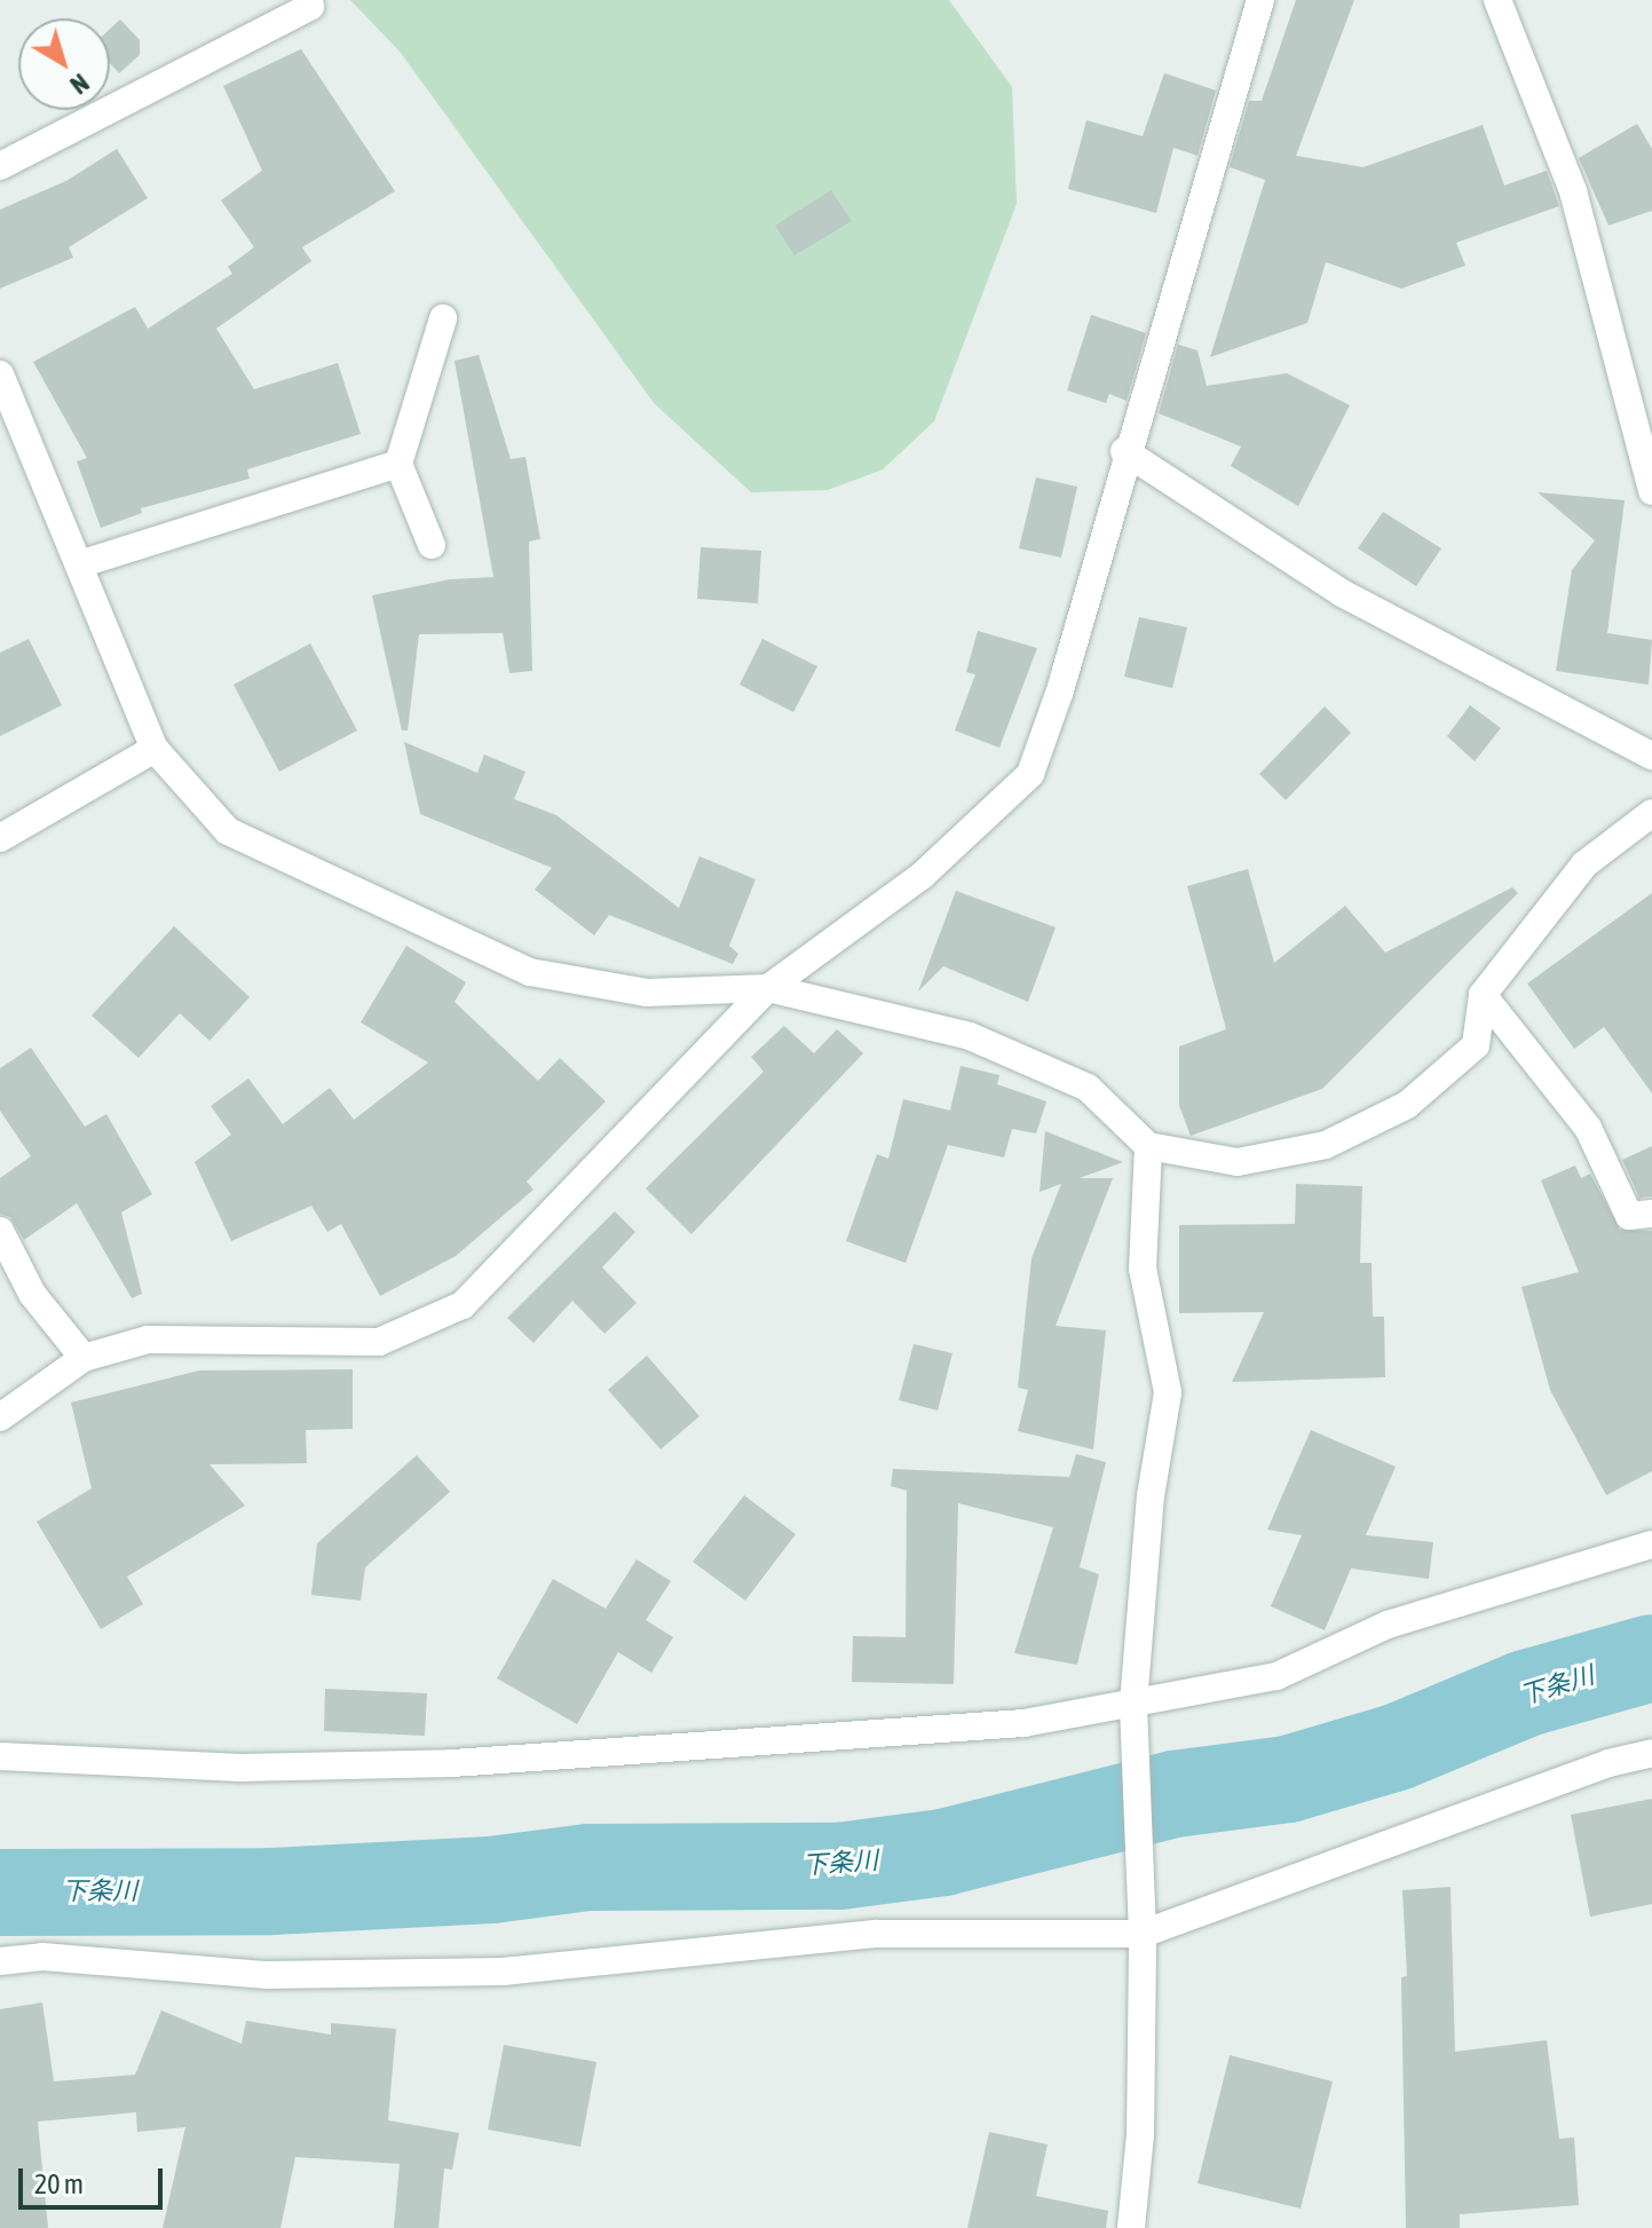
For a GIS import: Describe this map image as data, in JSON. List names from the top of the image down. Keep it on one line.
{"water":["下条川"],"scale_bar":"20 m","north":"bottom right"}
